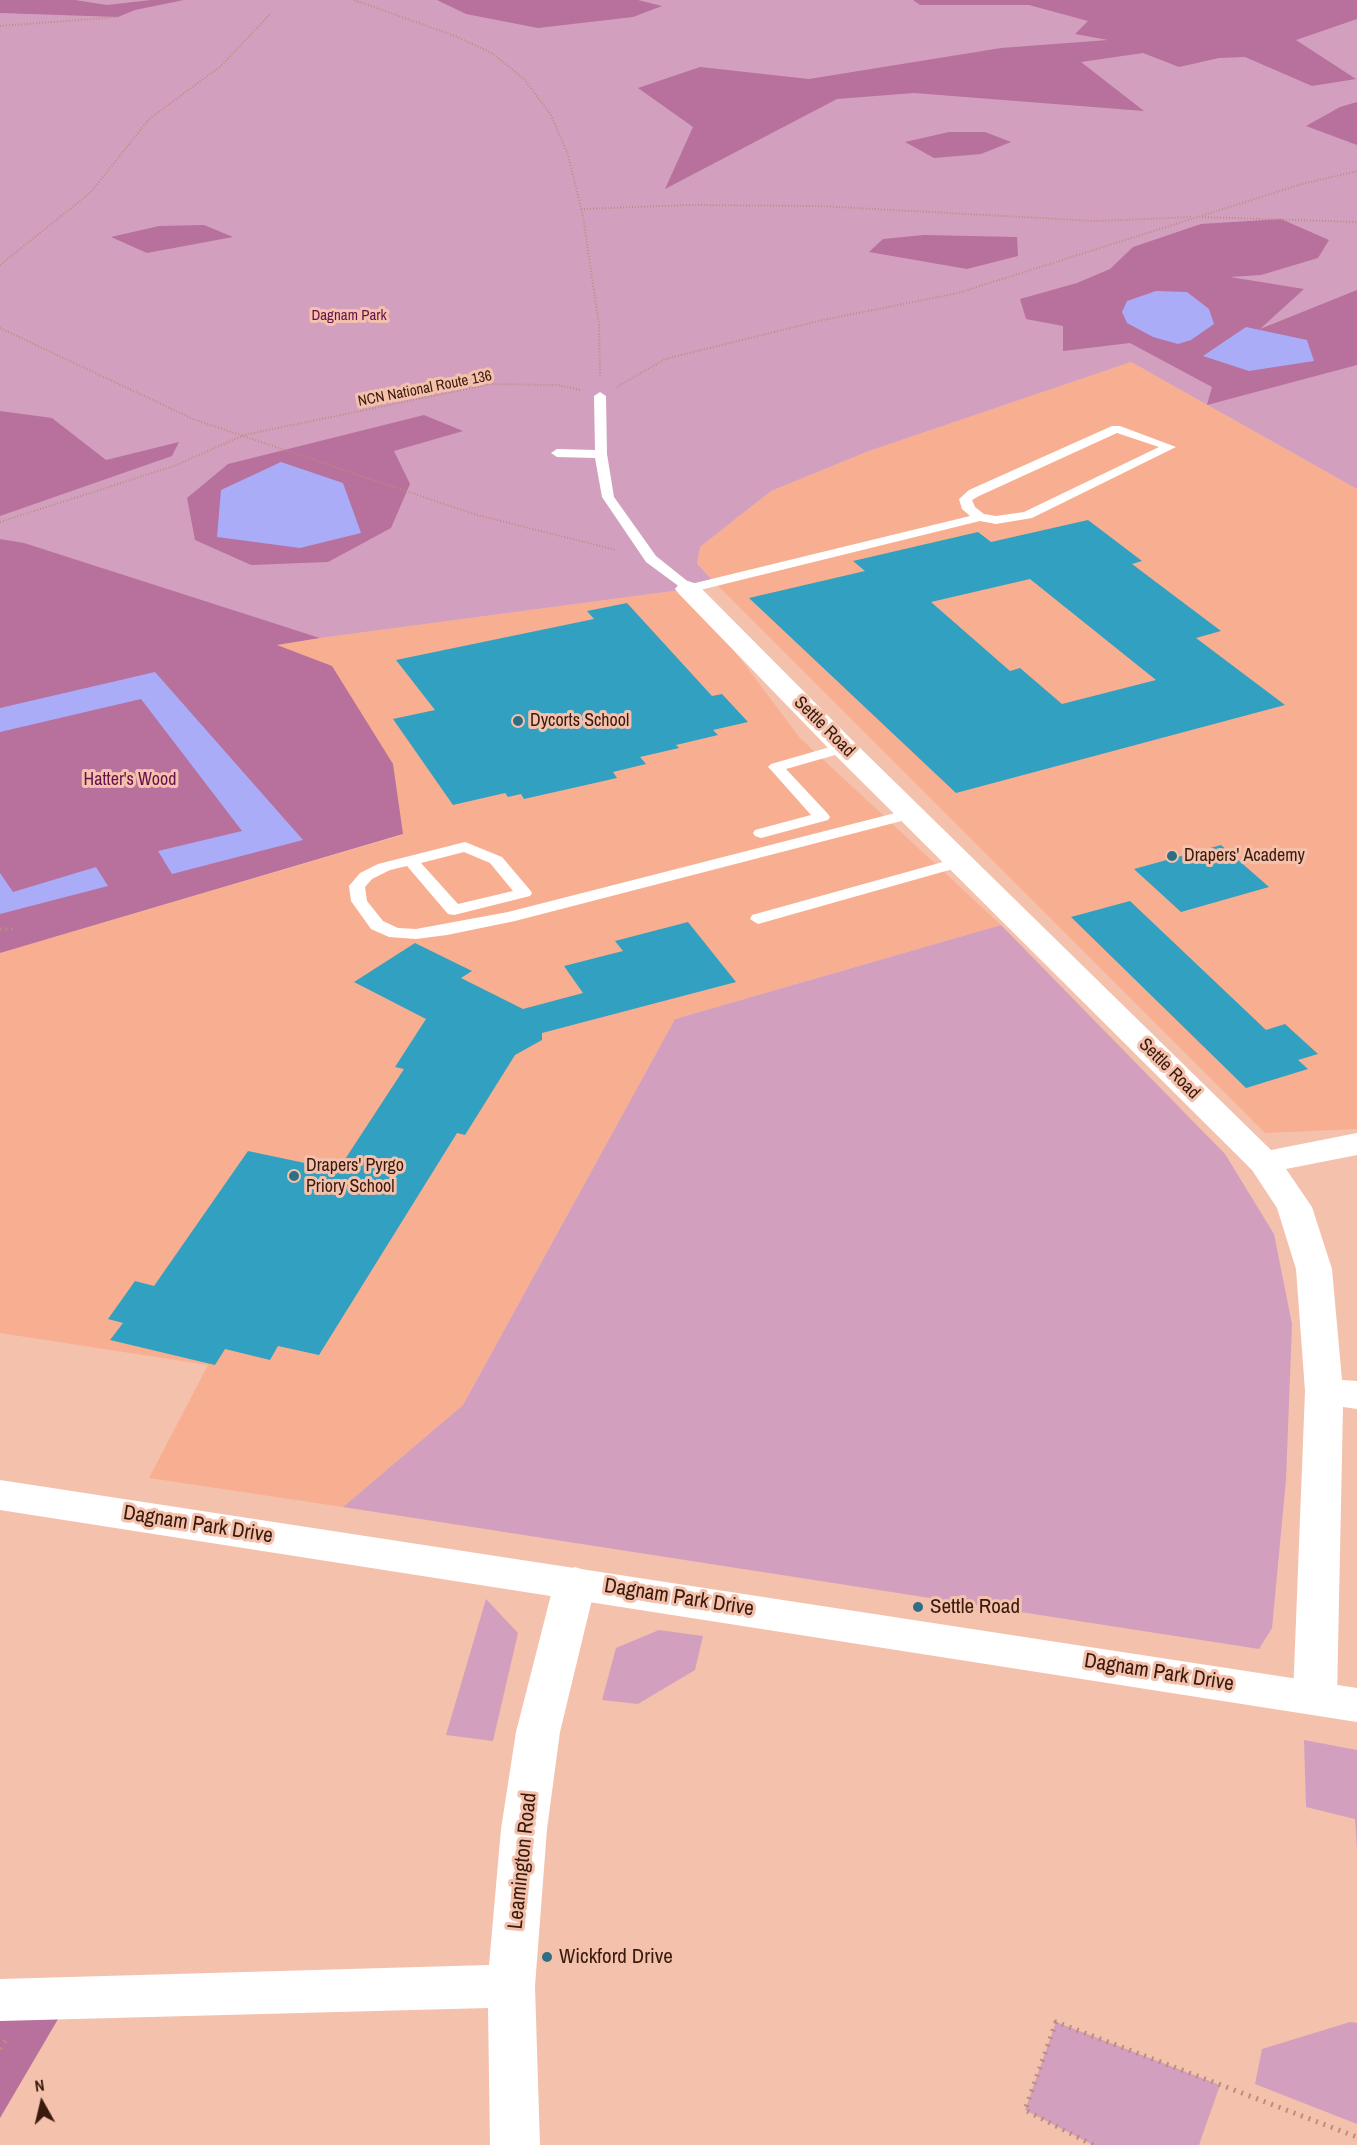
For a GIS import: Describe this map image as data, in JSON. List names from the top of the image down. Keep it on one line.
{"streets":{"street":["Settle Road","Dagnam Park Drive","Leamington Road"],"path":["NCN National Route 136"]},"crossings":[["Settle Road","Dagnam Park Drive"],["Dagnam Park Drive","Leamington Road"]],"parks":["Dagnam Park","Hatter's Wood"],"places":["Dycorts School","Drapers' Academy","Drapers' Pyrgo Priory School","Settle Road","Wickford Drive"],"north":"top"}
